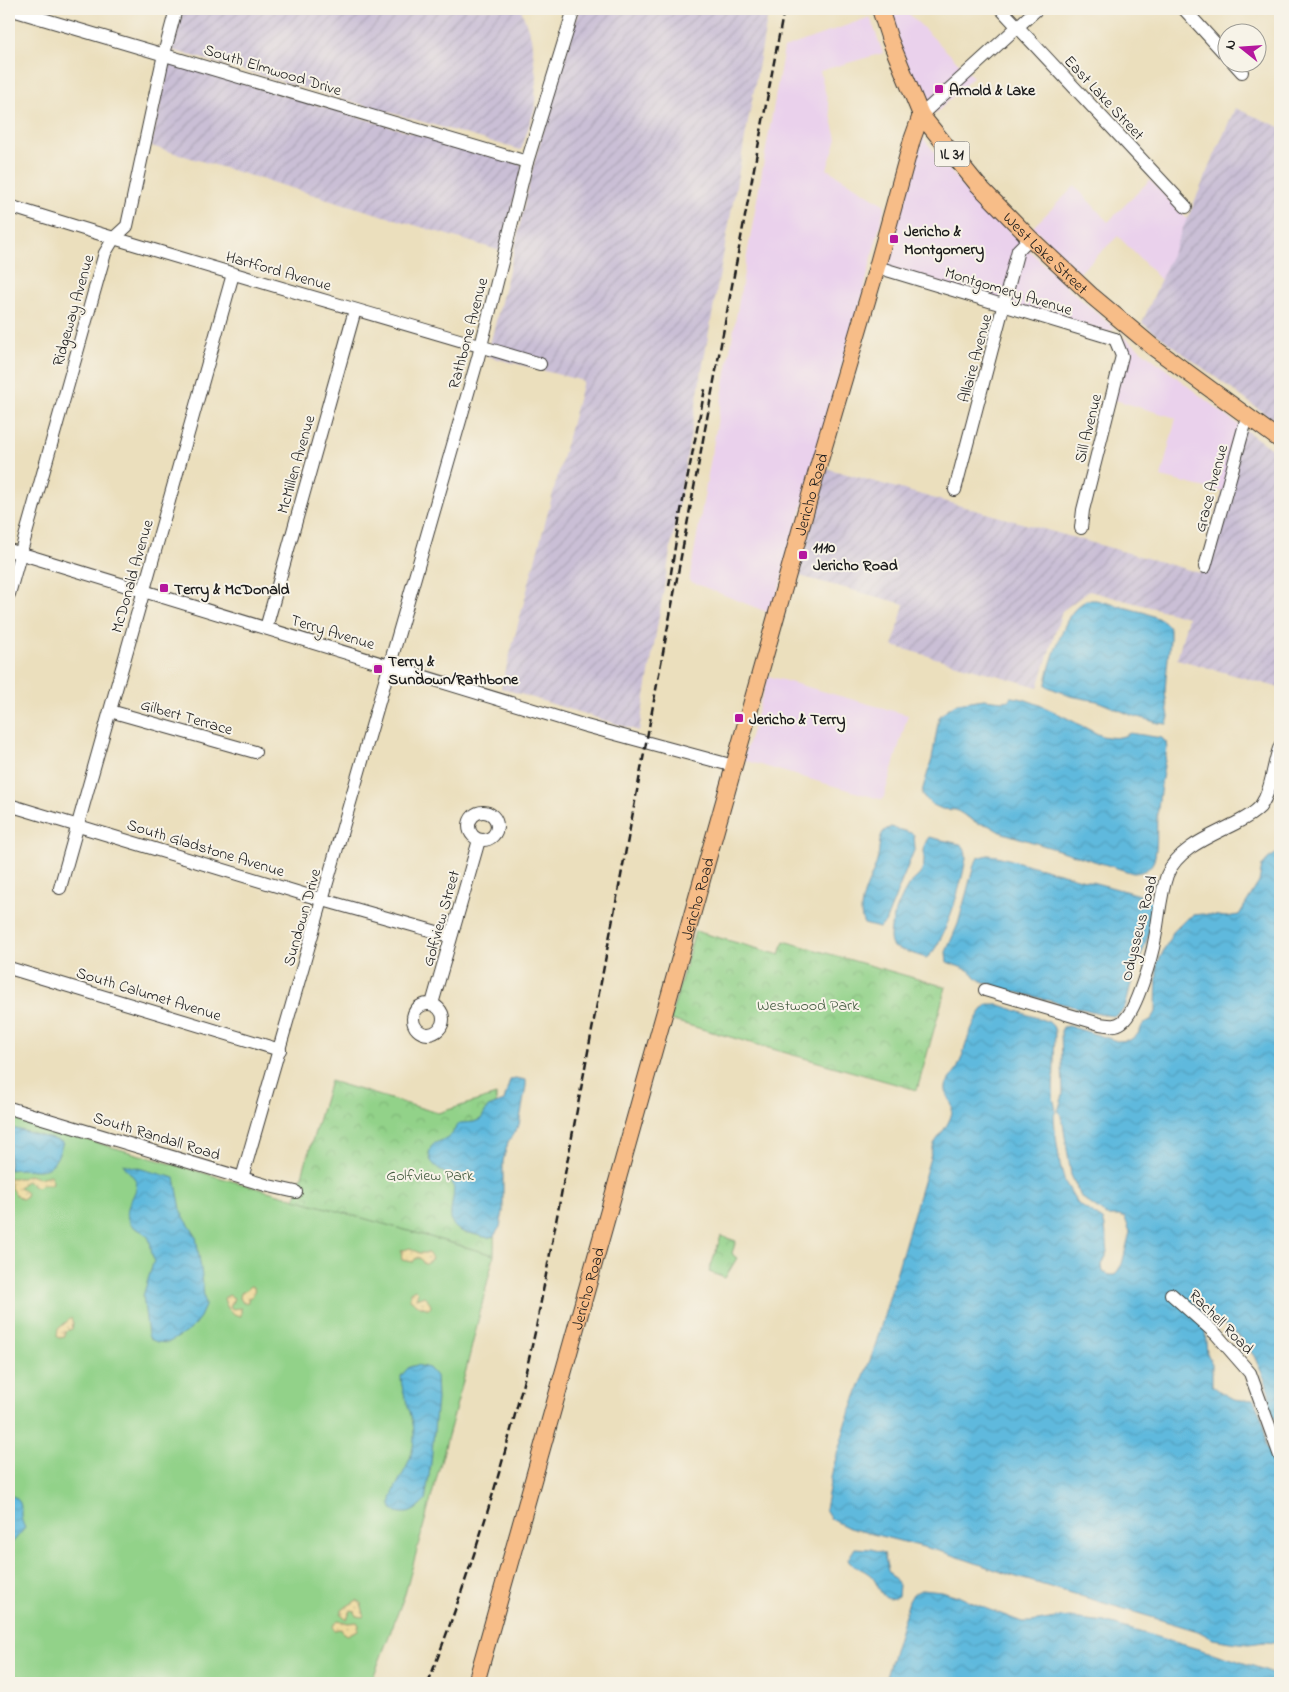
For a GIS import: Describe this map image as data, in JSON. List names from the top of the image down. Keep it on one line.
{"streets":{"main road":["IL 31","West Lake Street","Jericho Road"],"street":["South Elmwood Drive","East Lake Street","Hartford Avenue","Montgomery Avenue","Ridgeway Avenue","Rathbone Avenue","Allaire Avenue","Sill Avenue","McMillen Avenue","Grace Avenue","McDonald Avenue","Terry Avenue","Gilbert Terrace","South Gladstone Avenue","Sundown Drive","Golfview Street","Odysseus Road","South Calumet Avenue","South Randall Road","Rachell Road"]},"crossings":[["South Elmwood Drive","Ridgeway Avenue"],["South Elmwood Drive","Rathbone Avenue"],["West Lake Street","Allaire Avenue"],["West Lake Street","Grace Avenue"],["West Lake Street","Jericho Road"],["Hartford Avenue","Ridgeway Avenue"],["Hartford Avenue","Rathbone Avenue"],["Hartford Avenue","McMillen Avenue"],["Hartford Avenue","McDonald Avenue"],["Montgomery Avenue","Allaire Avenue"],["Montgomery Avenue","Sill Avenue"],["Montgomery Avenue","Jericho Road"],["Ridgeway Avenue","Terry Avenue"],["Rathbone Avenue","Terry Avenue"],["Rathbone Avenue","Sundown Drive"],["McMillen Avenue","Terry Avenue"],["Jericho Road","Terry Avenue"],["McDonald Avenue","Terry Avenue"],["McDonald Avenue","Gilbert Terrace"],["McDonald Avenue","South Gladstone Avenue"],["Terry Avenue","Sundown Drive"],["South Gladstone Avenue","Sundown Drive"],["South Gladstone Avenue","Golfview Street"],["Sundown Drive","South Calumet Avenue"],["Sundown Drive","South Randall Road"]],"parks":["Westwood Park","Golfview Park"],"places":{"transit":["Arnold & Lake","Jericho & Montgomery","1110 Jericho Road","Terry & McDonald","Terry & Sundown/Rathbone","Jericho & Terry"]},"north":"left"}
